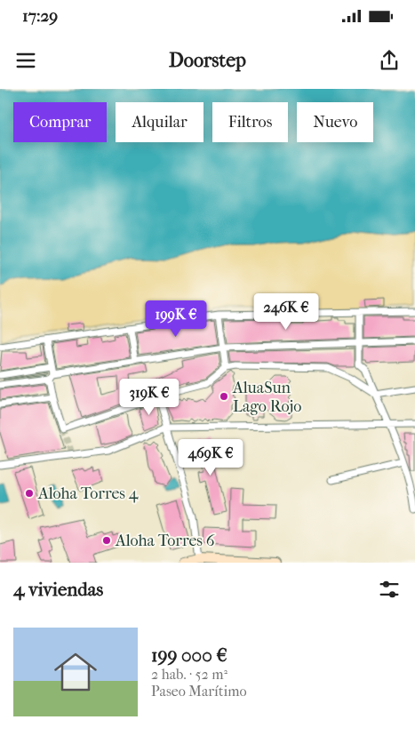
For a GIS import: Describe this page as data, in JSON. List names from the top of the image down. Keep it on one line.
{"places":["AluaSun Lago Rojo","Aloha Torres 4","Aloha Torres 6"],"page":{"status":"17:29","header":"Doorstep","chip":["Comprar","Alquilar","Filtros","Nuevo"],"price":["246K €","199K €","319K €","469K €"],"heading":"4 viviendas","list":[{"name":"199 000 €","note":"2 hab. · 52 m² · Paseo Marítimo"}]}}
